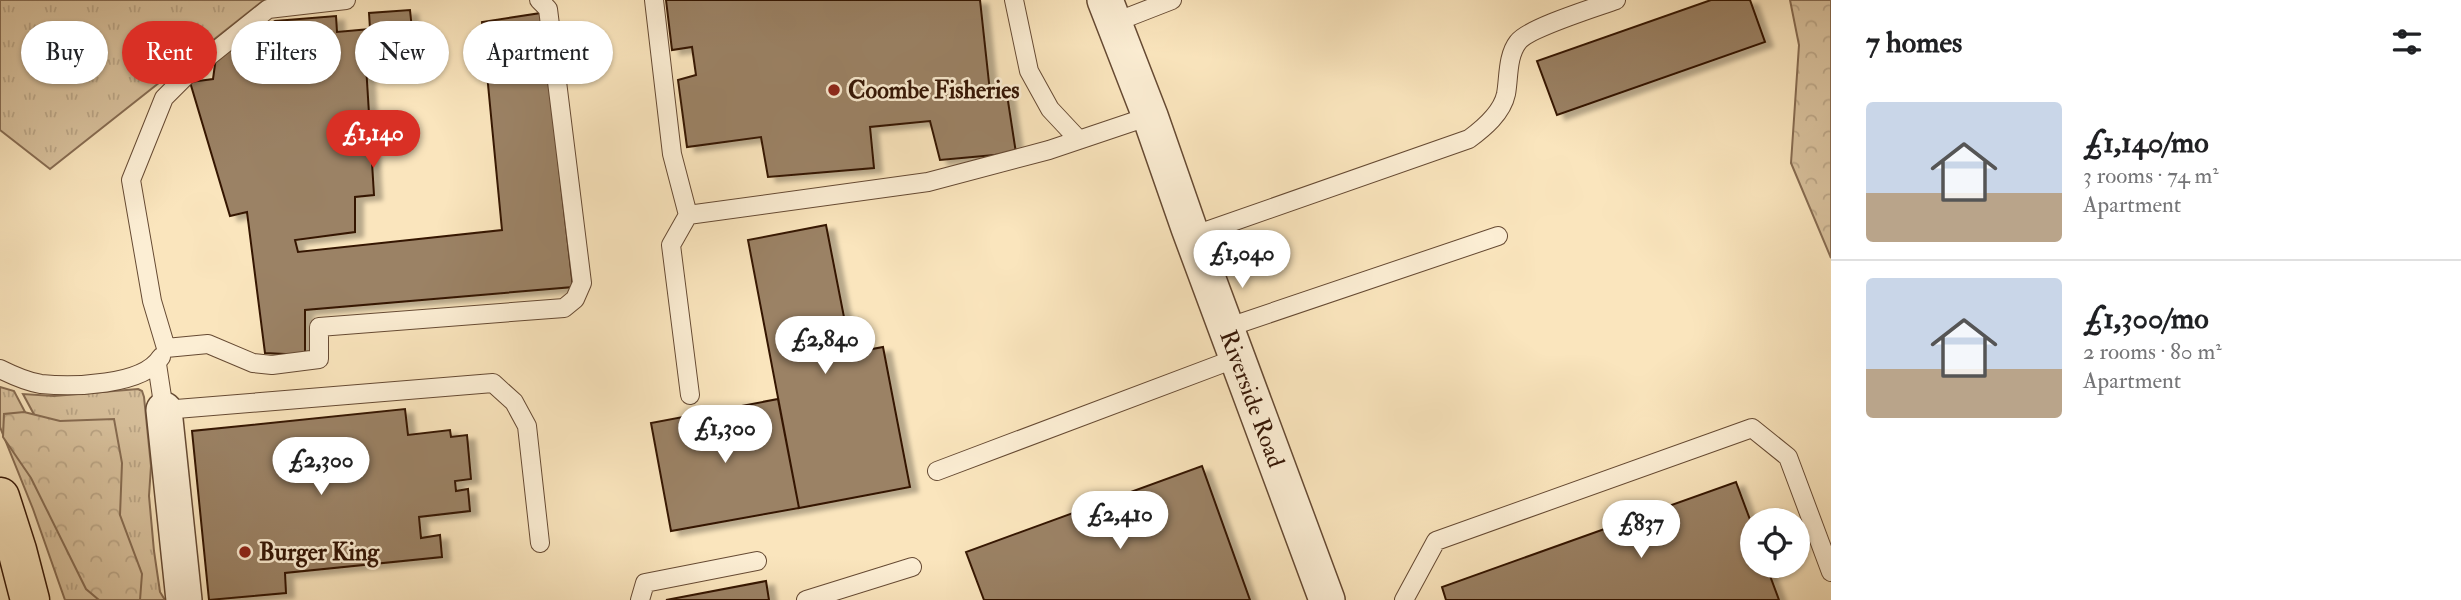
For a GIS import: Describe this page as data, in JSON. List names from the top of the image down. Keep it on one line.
{"streets":{"street":["Riverside Road"]},"places":["Coombe Fisheries","Burger King"],"page":{"heading":"7 homes","chip":["Buy","Rent","Filters","New","Apartment"],"list":[{"name":"£1,140/mo","note":"3 rooms · 74 m² · Apartment"},{"name":"£1,300/mo","note":"2 rooms · 80 m² · Apartment"}],"price":["£1,140","£1,040","£2,840","£1,300","£2,300","£2,410","£837"]}}
